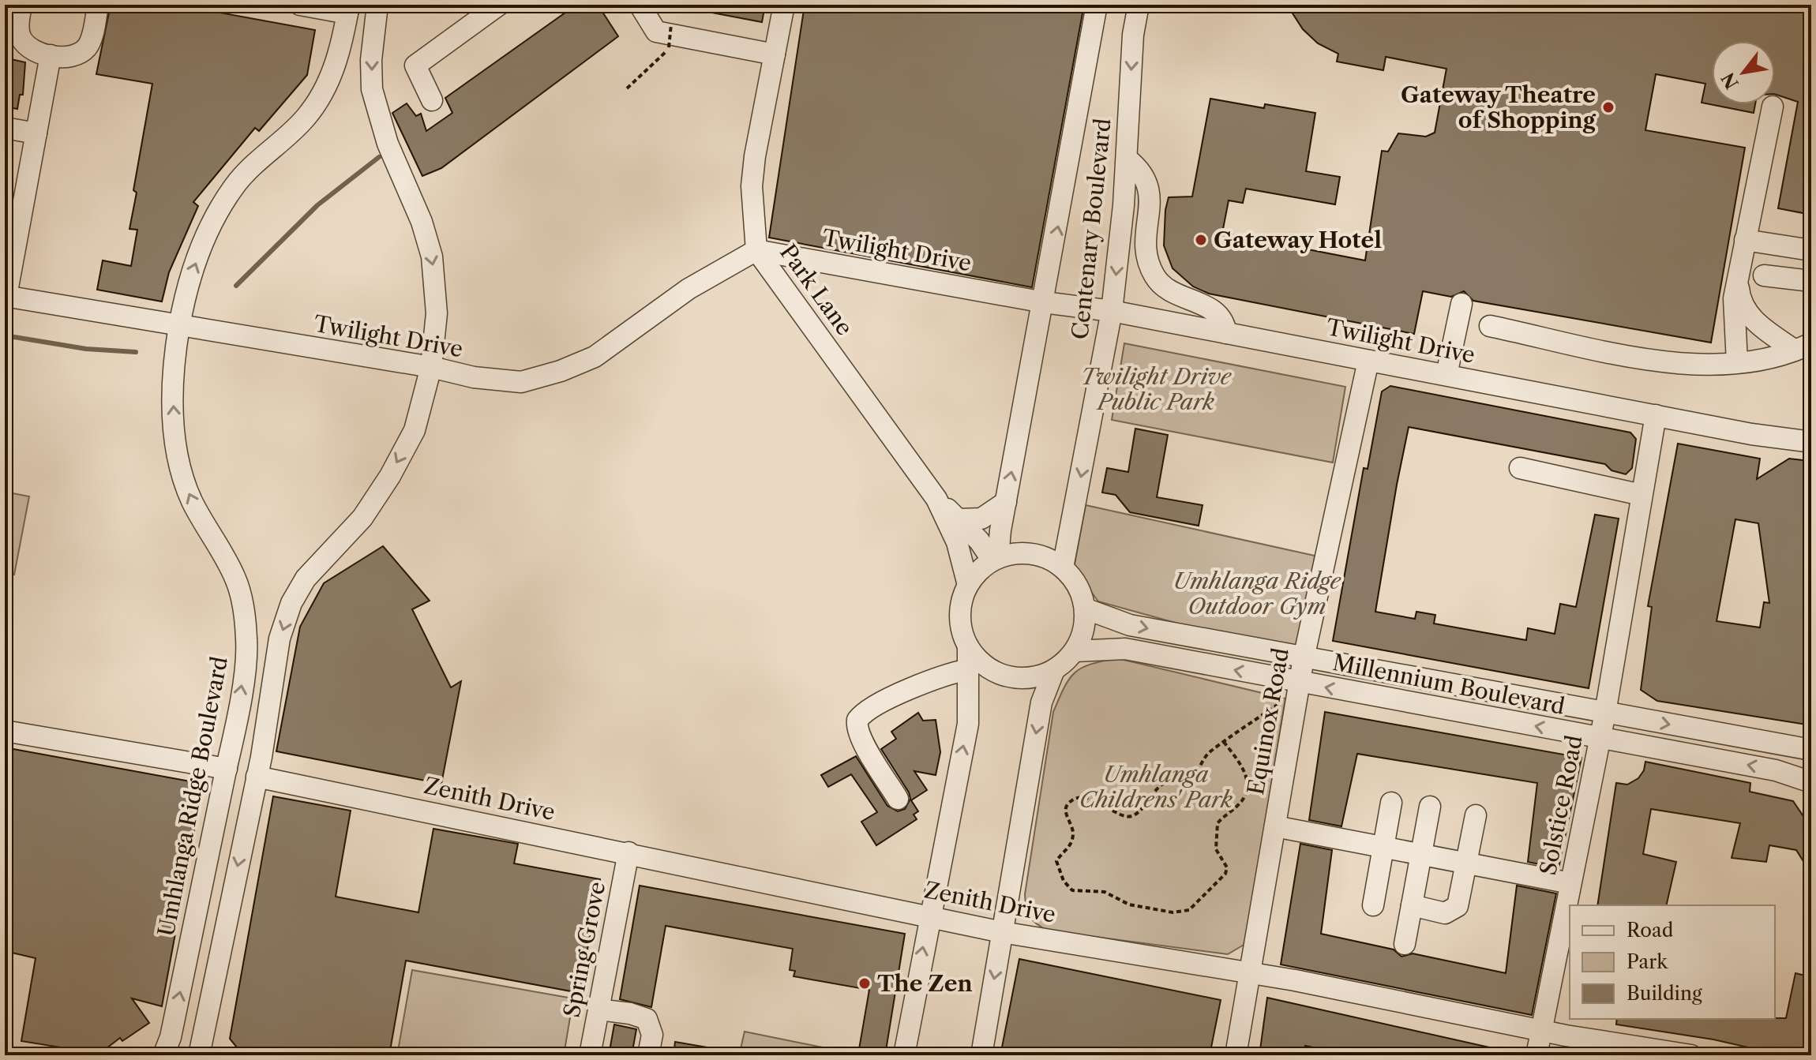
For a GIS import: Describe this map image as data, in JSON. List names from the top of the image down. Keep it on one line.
{"streets":{"street":["Centenary Boulevard","Twilight Drive","Park Lane","Millennium Boulevard","Equinox Road","Umhlanga Ridge Boulevard","Zenith Drive","Solstice Road","Spring Grove"]},"crossings":[["Centenary Boulevard","Twilight Drive"],["Centenary Boulevard","Park Lane"],["Centenary Boulevard","Millennium Boulevard"],["Twilight Drive","Park Lane"],["Twilight Drive","Equinox Road"],["Twilight Drive","Umhlanga Ridge Boulevard"],["Twilight Drive","Solstice Road"],["Park Lane","Millennium Boulevard"],["Millennium Boulevard","Equinox Road"],["Millennium Boulevard","Solstice Road"],["Equinox Road","Zenith Drive"],["Zenith Drive","Solstice Road"],["Zenith Drive","Spring Grove"]],"parks":["Twilight Drive Public Park","Umhlanga Ridge Outdoor Gym","Umhlanga Childrens' Park"],"places":["Gateway Theatre of Shopping","Gateway Hotel","The Zen"],"legend":["Road","Park","Building"],"north":"bottom left"}
